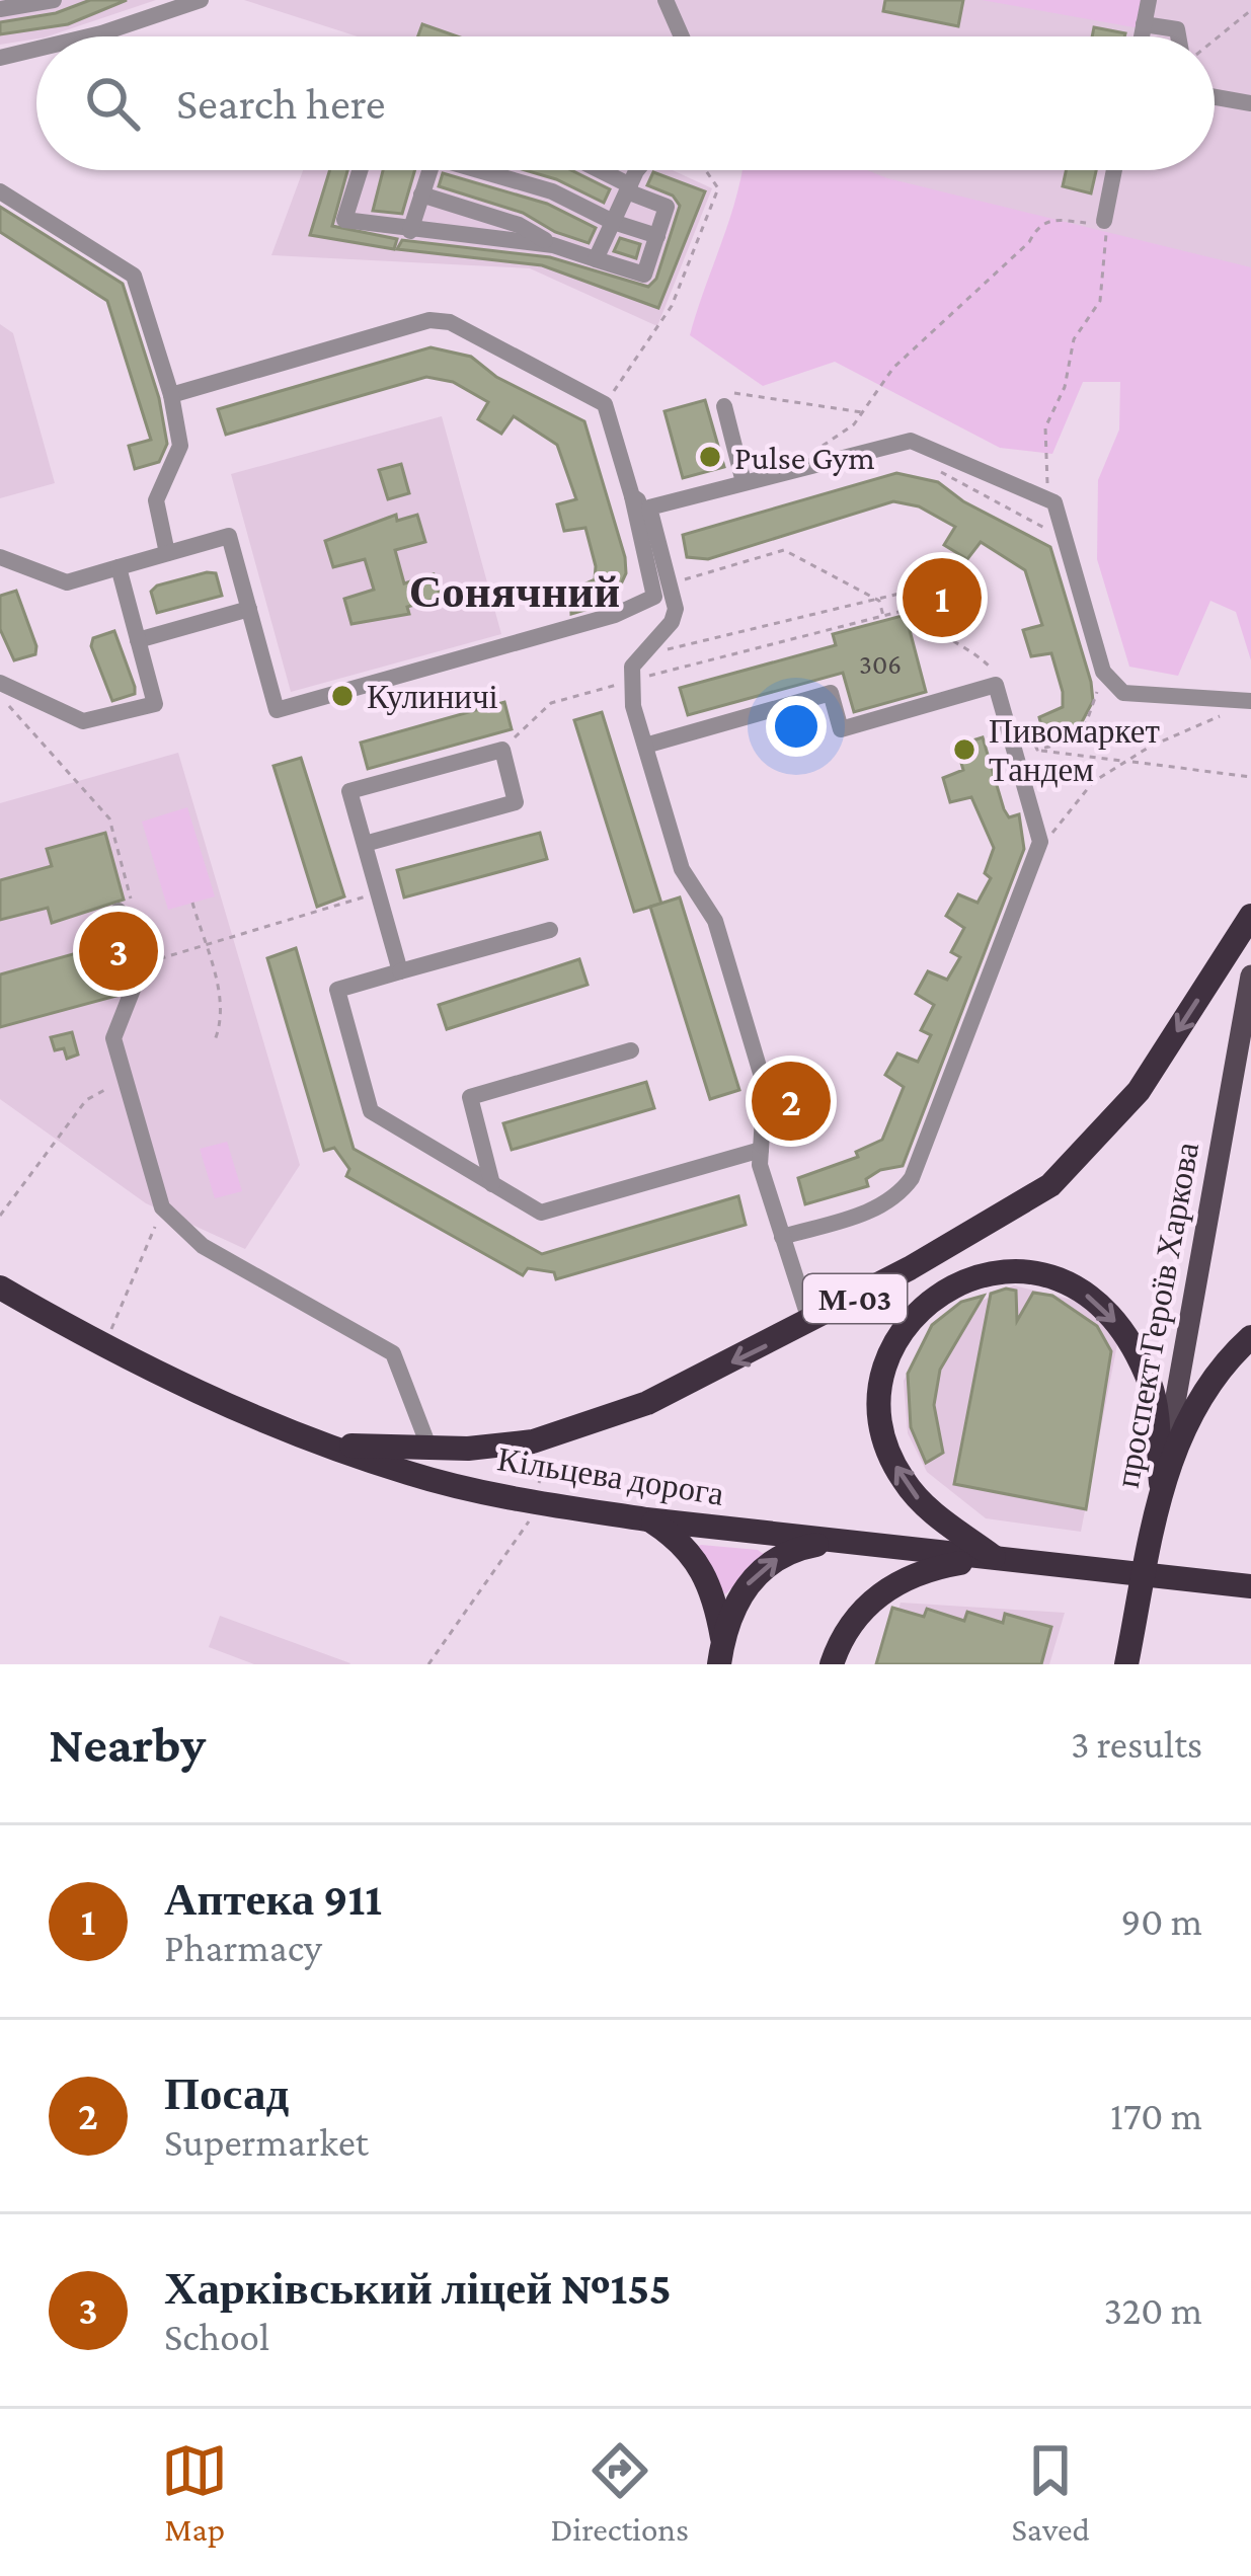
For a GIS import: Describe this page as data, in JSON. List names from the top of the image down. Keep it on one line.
{"streets":{"highway":["М-03","проспект Героїв Харкова","Кільцева дорога"]},"crossings":[["М-03","проспект Героїв Харкова"],["М-03","Кільцева дорога"]],"districts":["Сонячний"],"places":["Pulse Gym","Кулиничі","Пивомаркет Тандем"],"house_numbers":["306"],"page":{"search":"Search here","pins":["1","3","2"],"heading":["Nearby","3 results"],"list":[{"mark":"1","name":"Аптека 911","note":"Pharmacy","value":"90 m"},{"mark":"2","name":"Посад","note":"Supermarket","value":"170 m"},{"mark":"3","name":"Харківський ліцей №155","note":"School","value":"320 m"}],"nav":["Map","Directions","Saved"]}}
